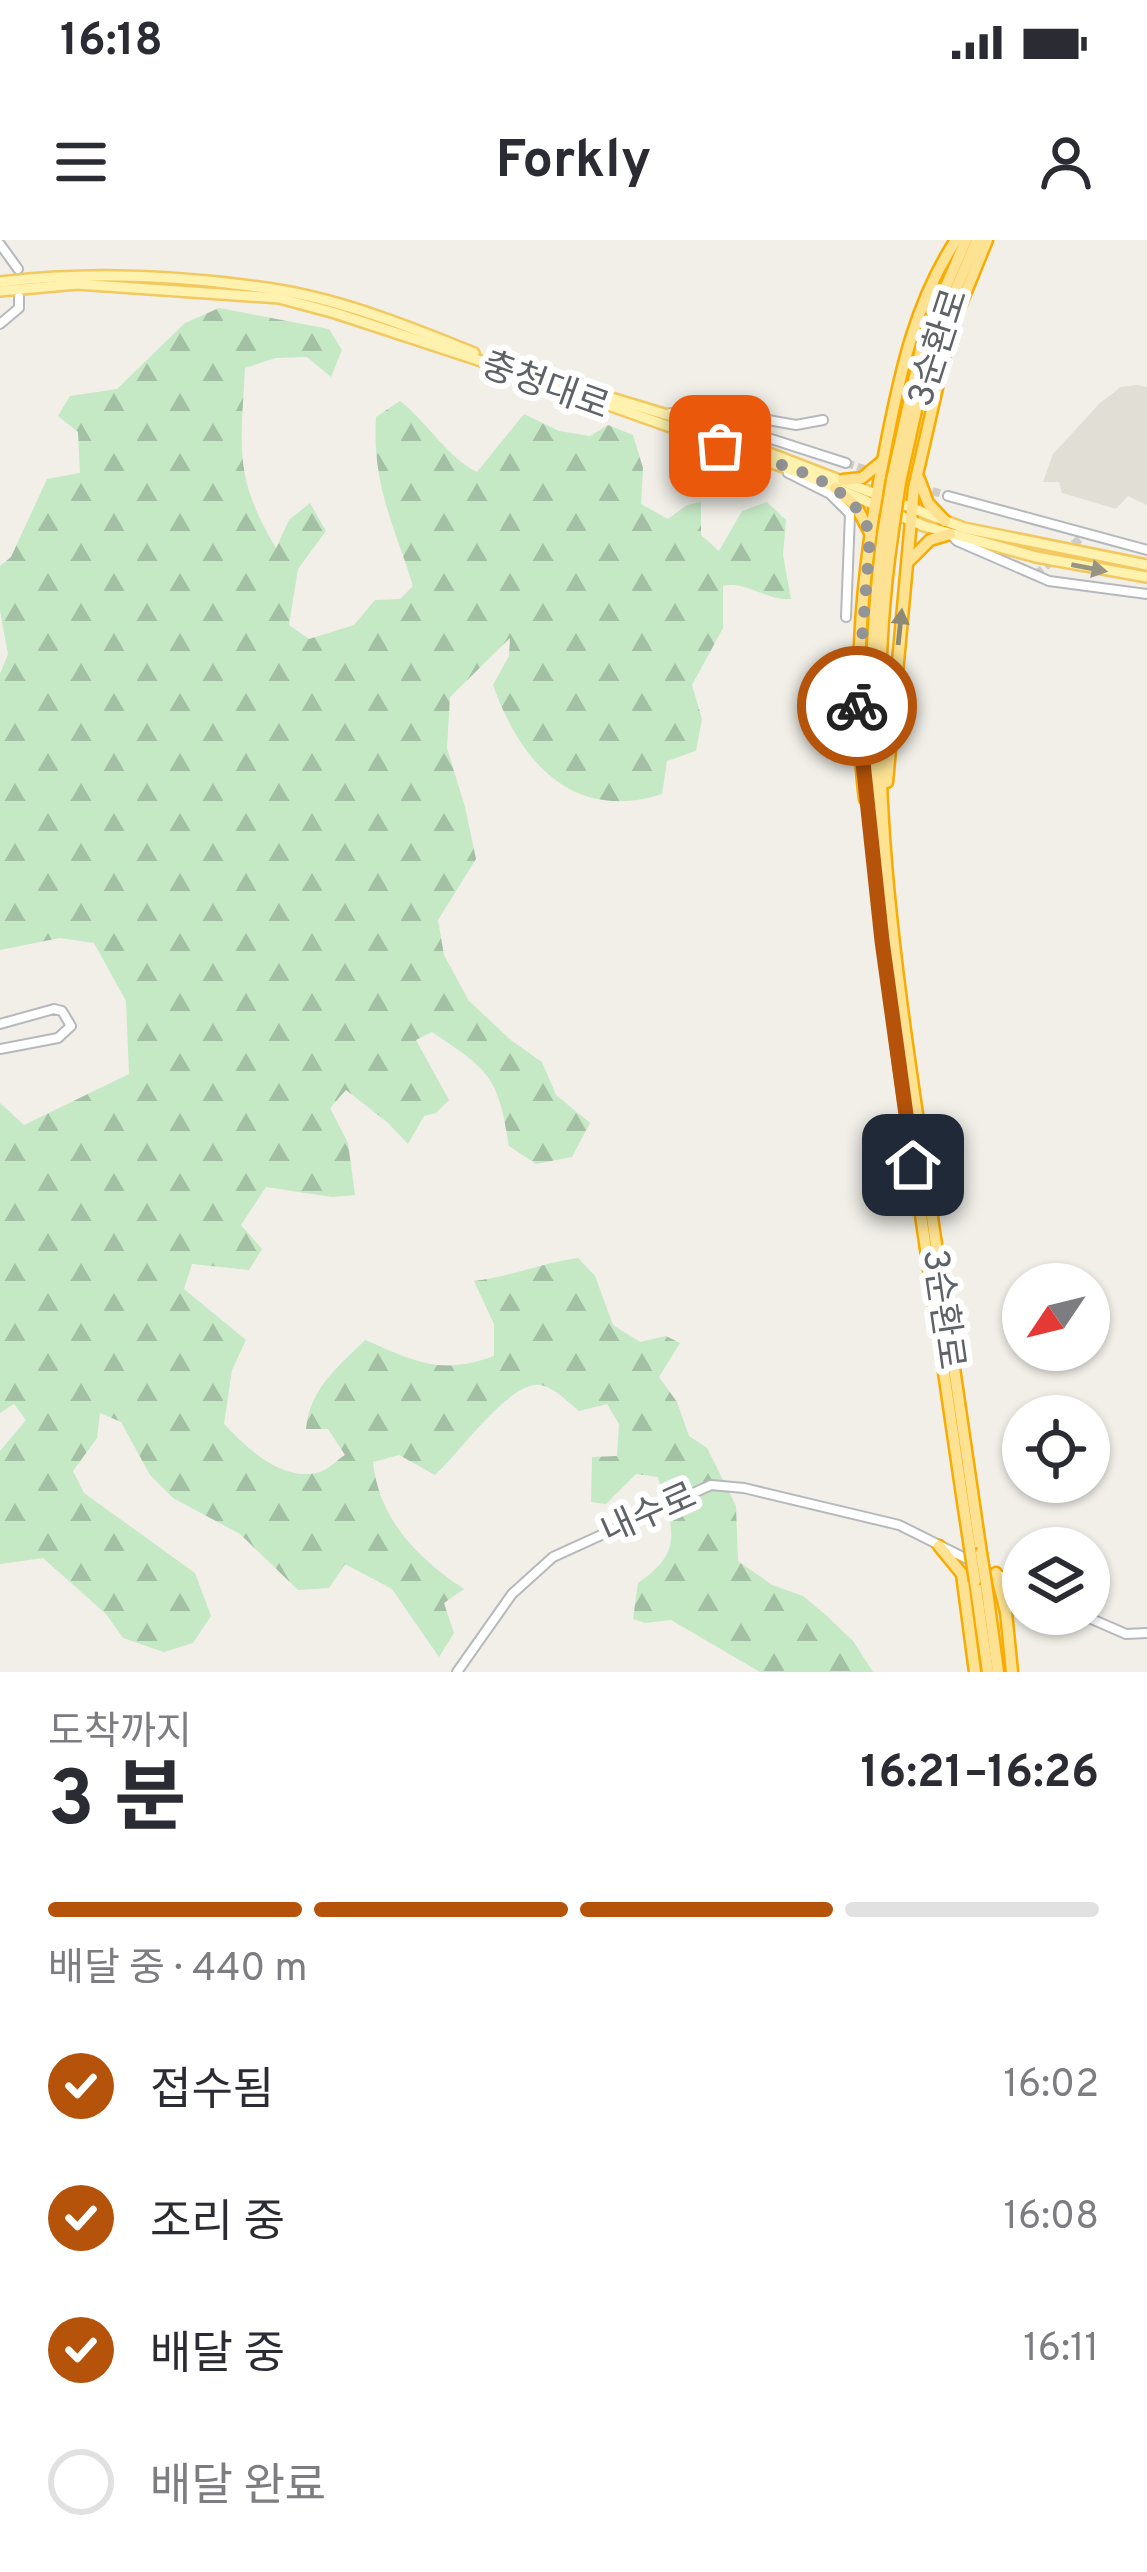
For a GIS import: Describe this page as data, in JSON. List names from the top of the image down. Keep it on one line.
{"streets":{"highway":["3순환로"],"main road":["충청대로"],"street":["내수로"]},"crossings":[["3순환로","내수로"]],"north":"bottom left","page":{"status":"16:18","header":"Forkly","heading":["3 분","도착까지","16:21–16:26"],"bar":"배달 중 · 440 m","list":[["접수됨","16:02"],["조리 중","16:08"],["배달 중","16:11"],"배달 완료"]}}
